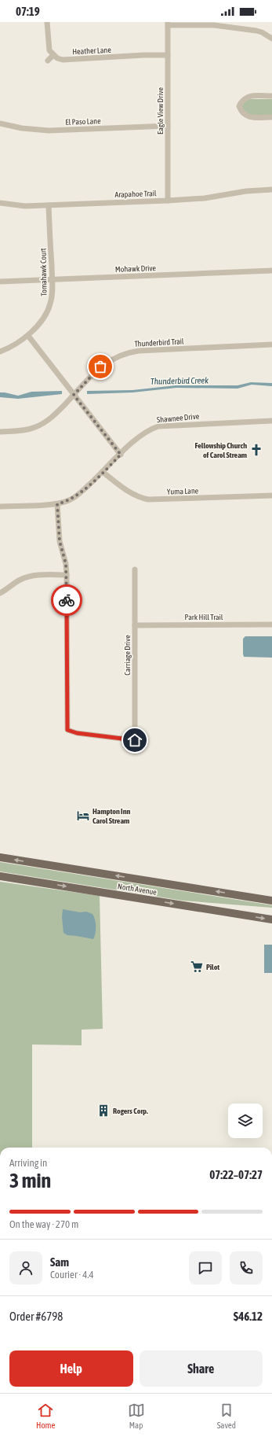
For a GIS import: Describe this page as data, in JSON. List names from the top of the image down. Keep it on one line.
{"streets":{"main road":["North Avenue"],"street":["Heather Lane","Eagle View Drive","El Paso Lane","Arapahoe Trail","Mohawk Drive","Tomahawk Court","Thunderbird Trail","Shawnee Drive","Yuma Lane","Park Hill Trail","Carriage Drive"]},"crossings":[["Heather Lane","Eagle View Drive"],["Eagle View Drive","El Paso Lane"],["Eagle View Drive","Arapahoe Trail"],["Arapahoe Trail","Tomahawk Court"],["Mohawk Drive","Tomahawk Court"],["Shawnee Drive","Yuma Lane"],["Park Hill Trail","Carriage Drive"]],"water":["Thunderbird Creek"],"places":{"church":["Fellowship Church of Carol Stream"],"hotel":["Hampton Inn Carol Stream"],"supermarket":["Pilot"],"building":["Rogers Corp."]},"page":{"status":"07:19","heading":["3 min","Arriving in","07:22–07:27"],"panel":["Sam","Courier · 4.4","Order #6798","$46.12"],"bar":"On the way · 270 m","buttons":["Help","Share"],"tabs":["Home","Map","Saved"]}}
